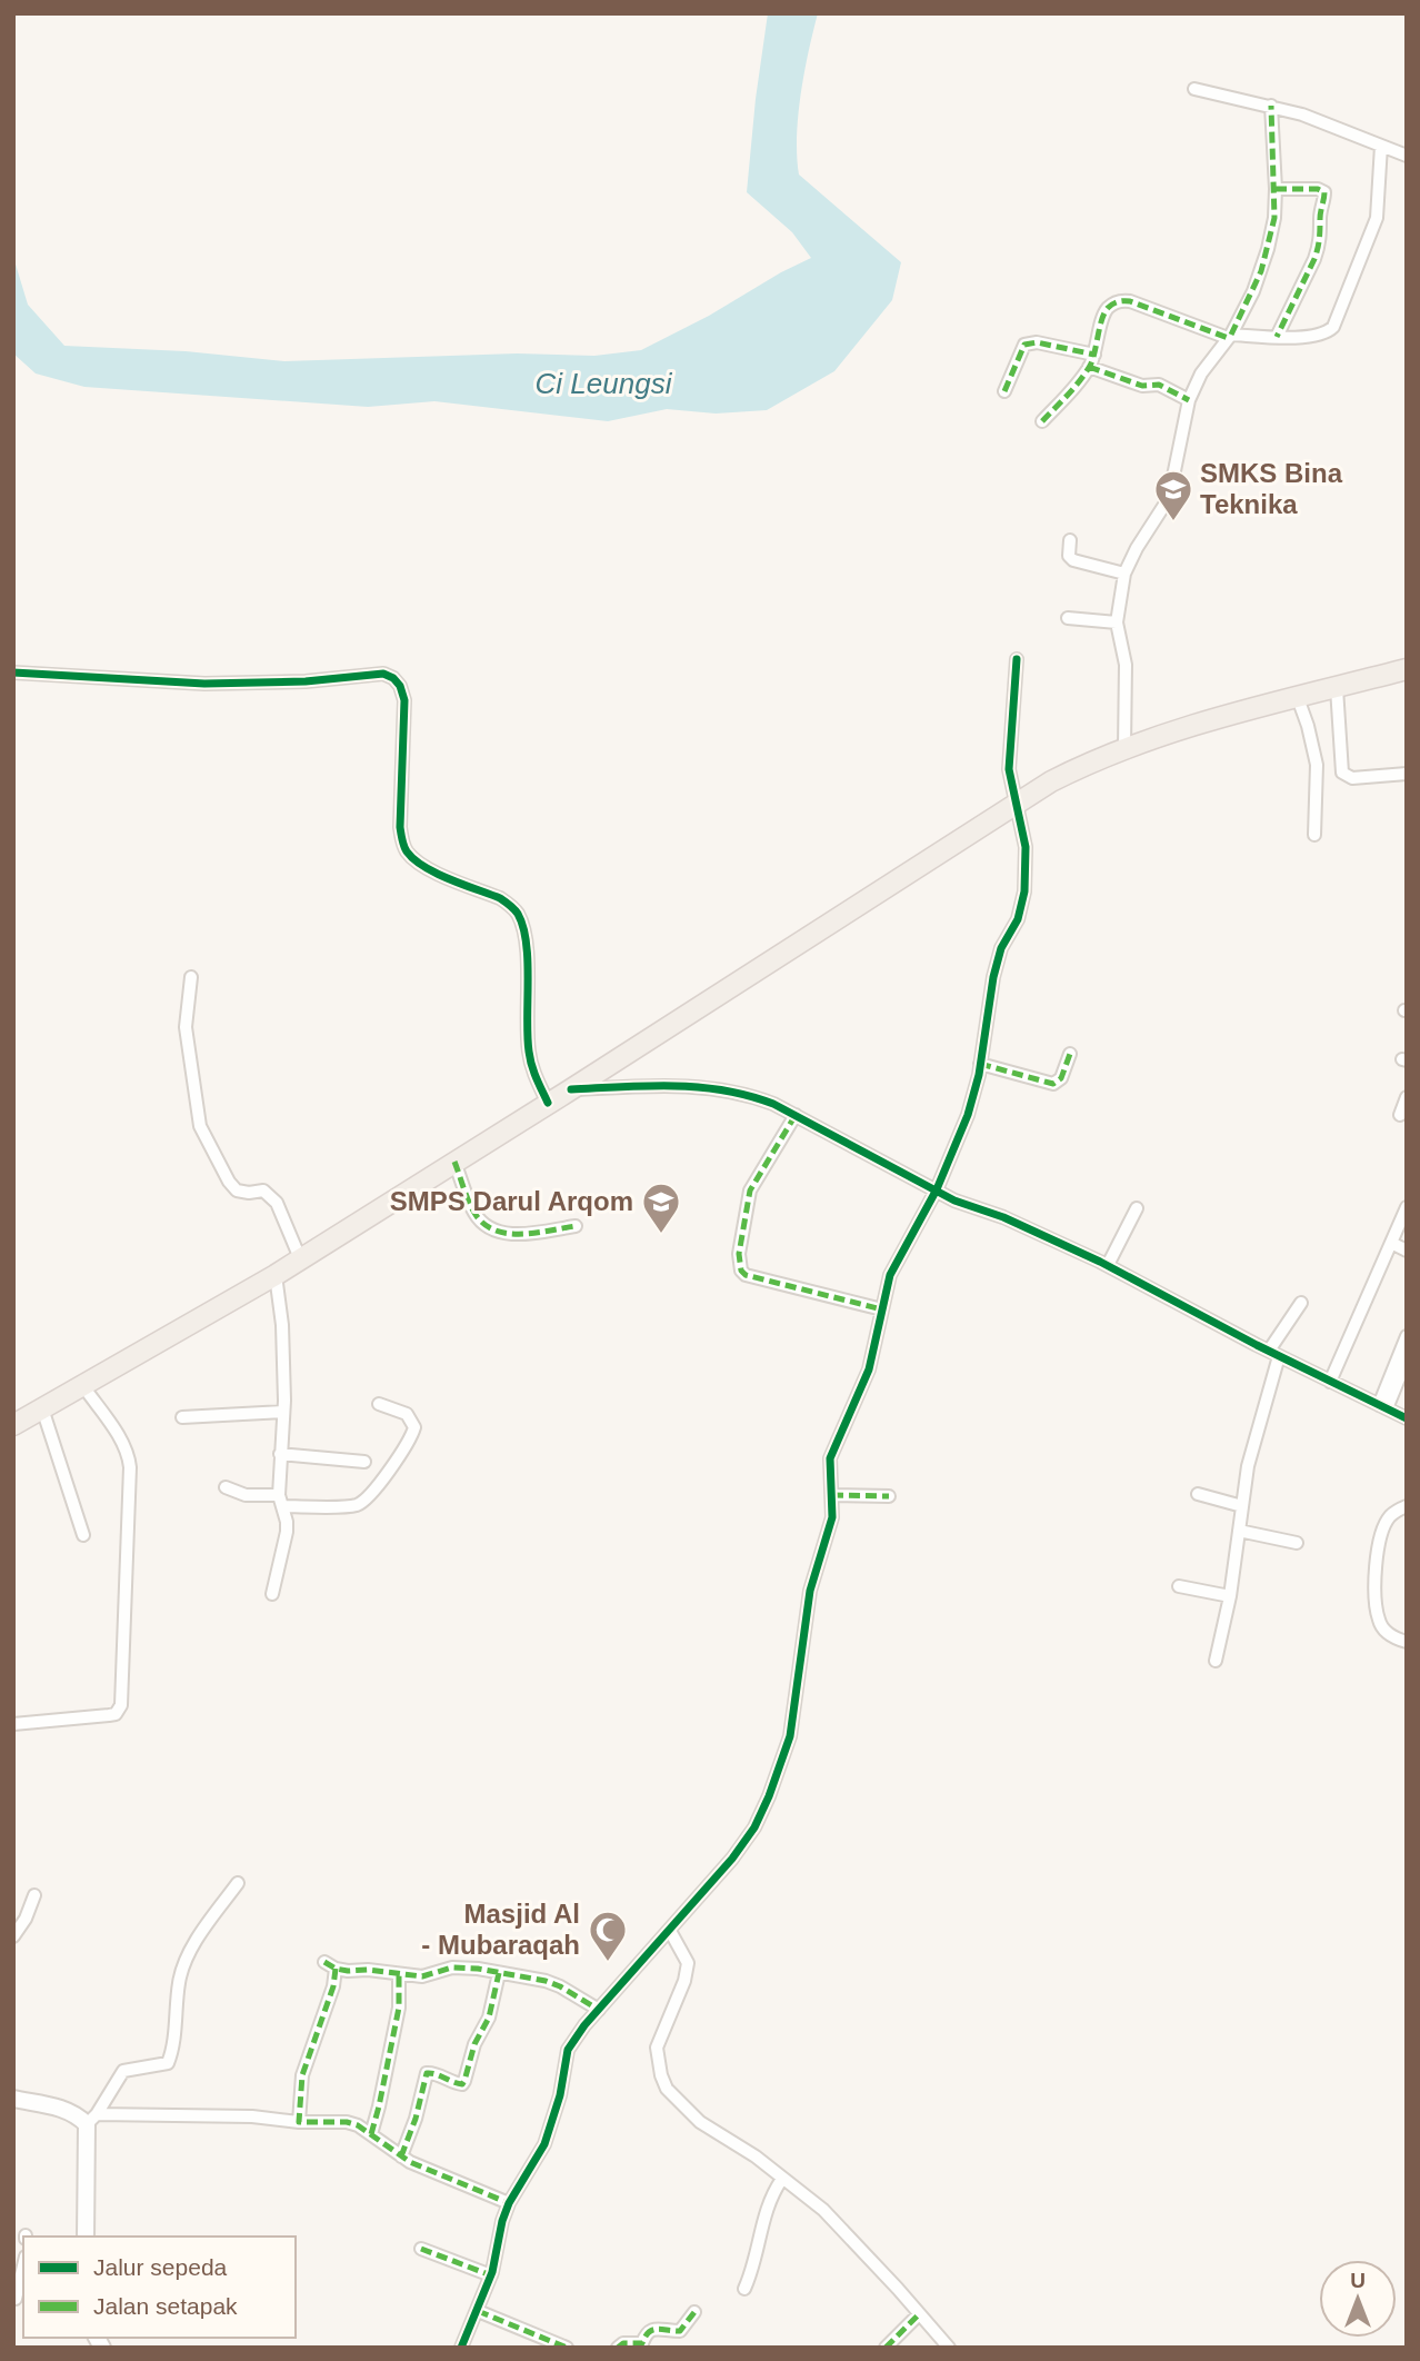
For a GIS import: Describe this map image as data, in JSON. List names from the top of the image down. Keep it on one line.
{"water":["Ci Leungsi"],"places":{"school or university":["SMKS Bina Teknika","SMPS Darul Arqom"],"mosque":["Masjid Al - Mubaraqah"]},"legend":["Jalur sepeda","Jalan setapak"],"north":"top"}
